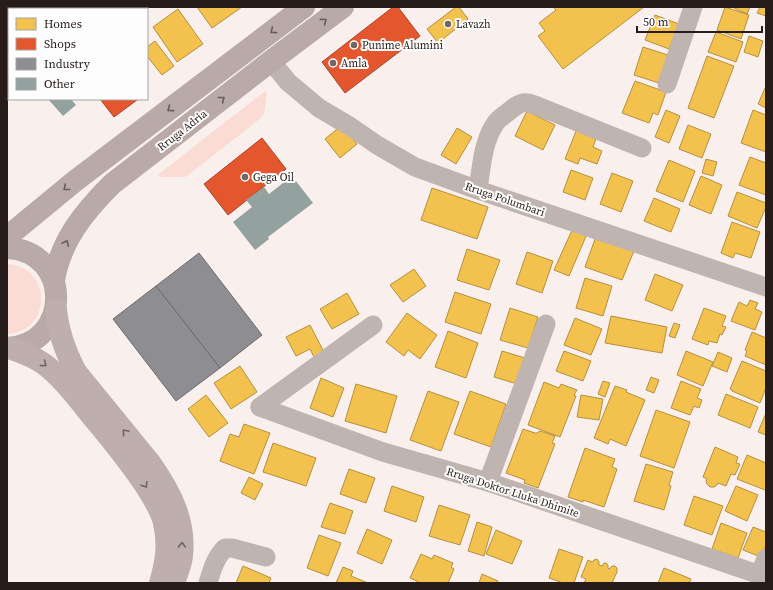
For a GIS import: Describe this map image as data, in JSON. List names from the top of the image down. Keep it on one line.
{"streets":{"main road":["Rruga Adria"],"street":["Rruga Polumbari","Rruga Doktor Lluka Dhimite"]},"crossings":[["Rruga Adria","Rruga Polumbari"]],"places":["Lavazh","Punime Alumini","Amla","Gega Oil"],"legend":["Homes","Shops","Industry","Other"],"scale_bar":"50 m"}
